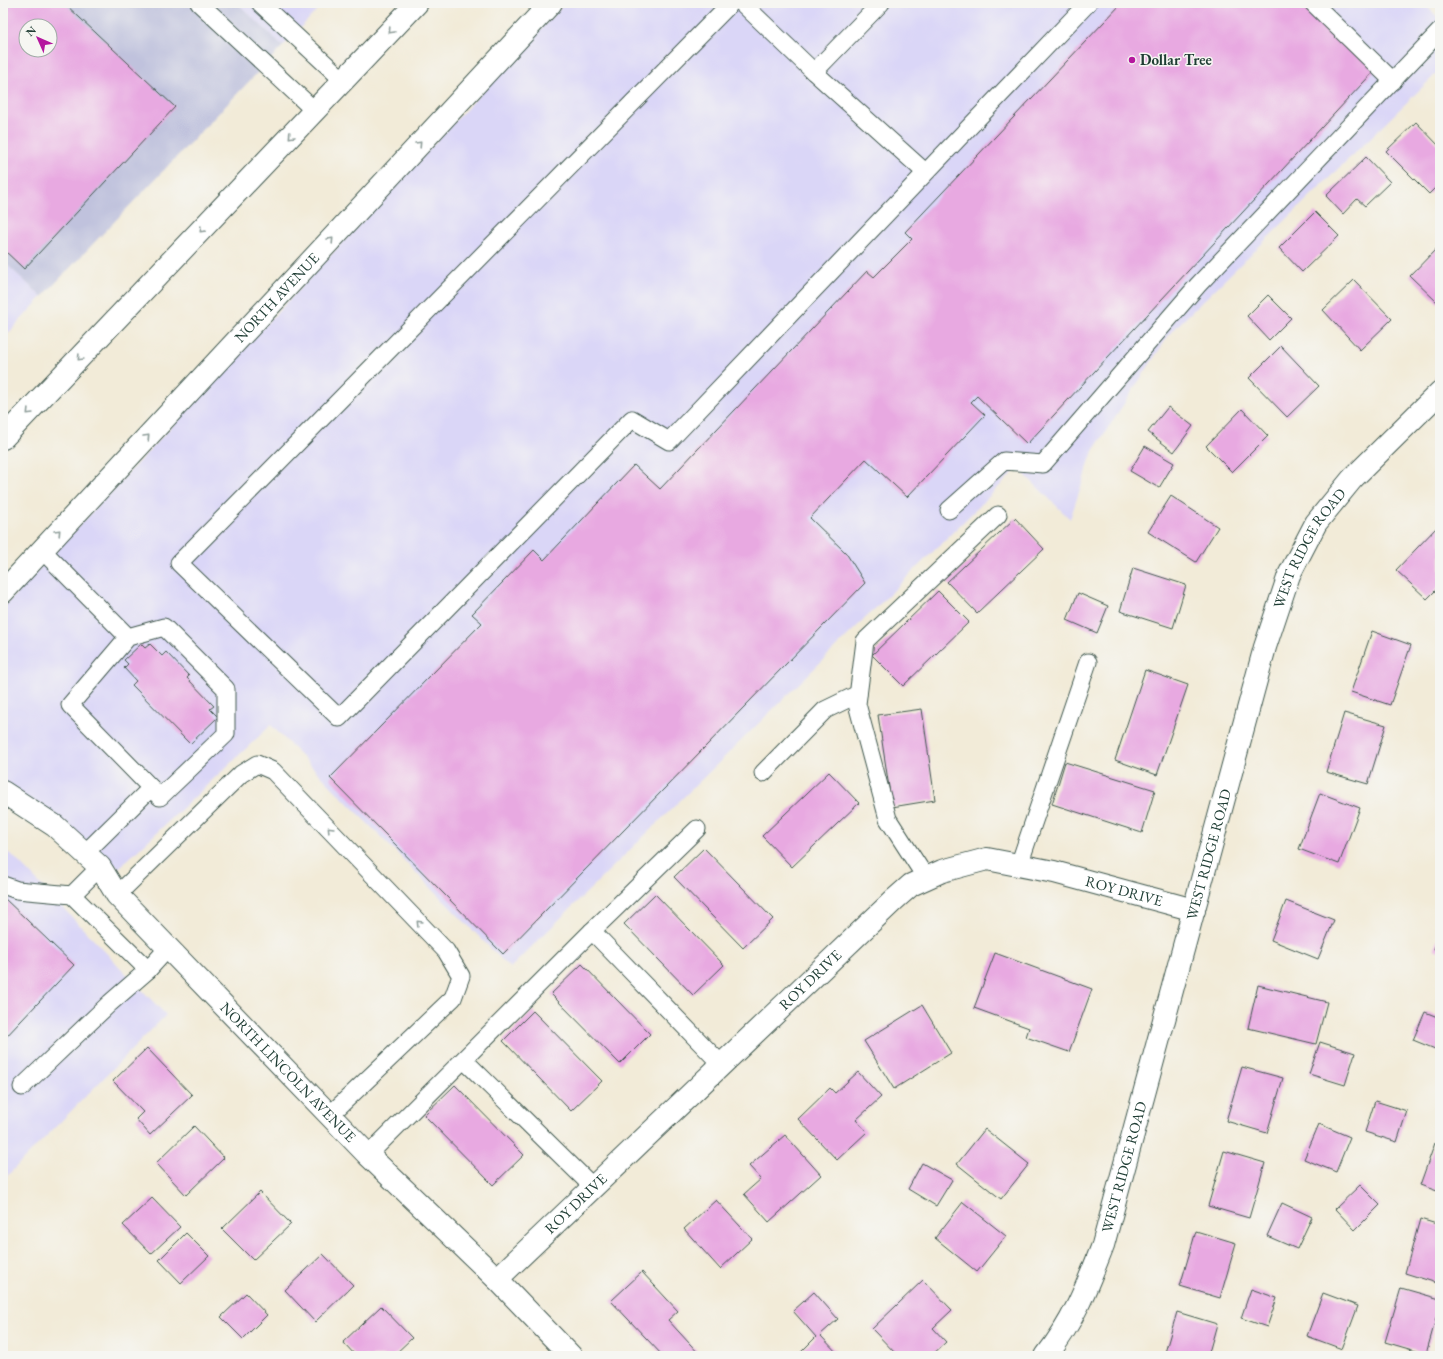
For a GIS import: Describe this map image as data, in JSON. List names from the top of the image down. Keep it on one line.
{"streets":{"street":["NORTH AVENUE","WEST RIDGE ROAD","ROY DRIVE","NORTH LINCOLN AVENUE"]},"crossings":[["WEST RIDGE ROAD","ROY DRIVE"],["ROY DRIVE","NORTH LINCOLN AVENUE"]],"places":["Dollar Tree"],"north":"top left"}
